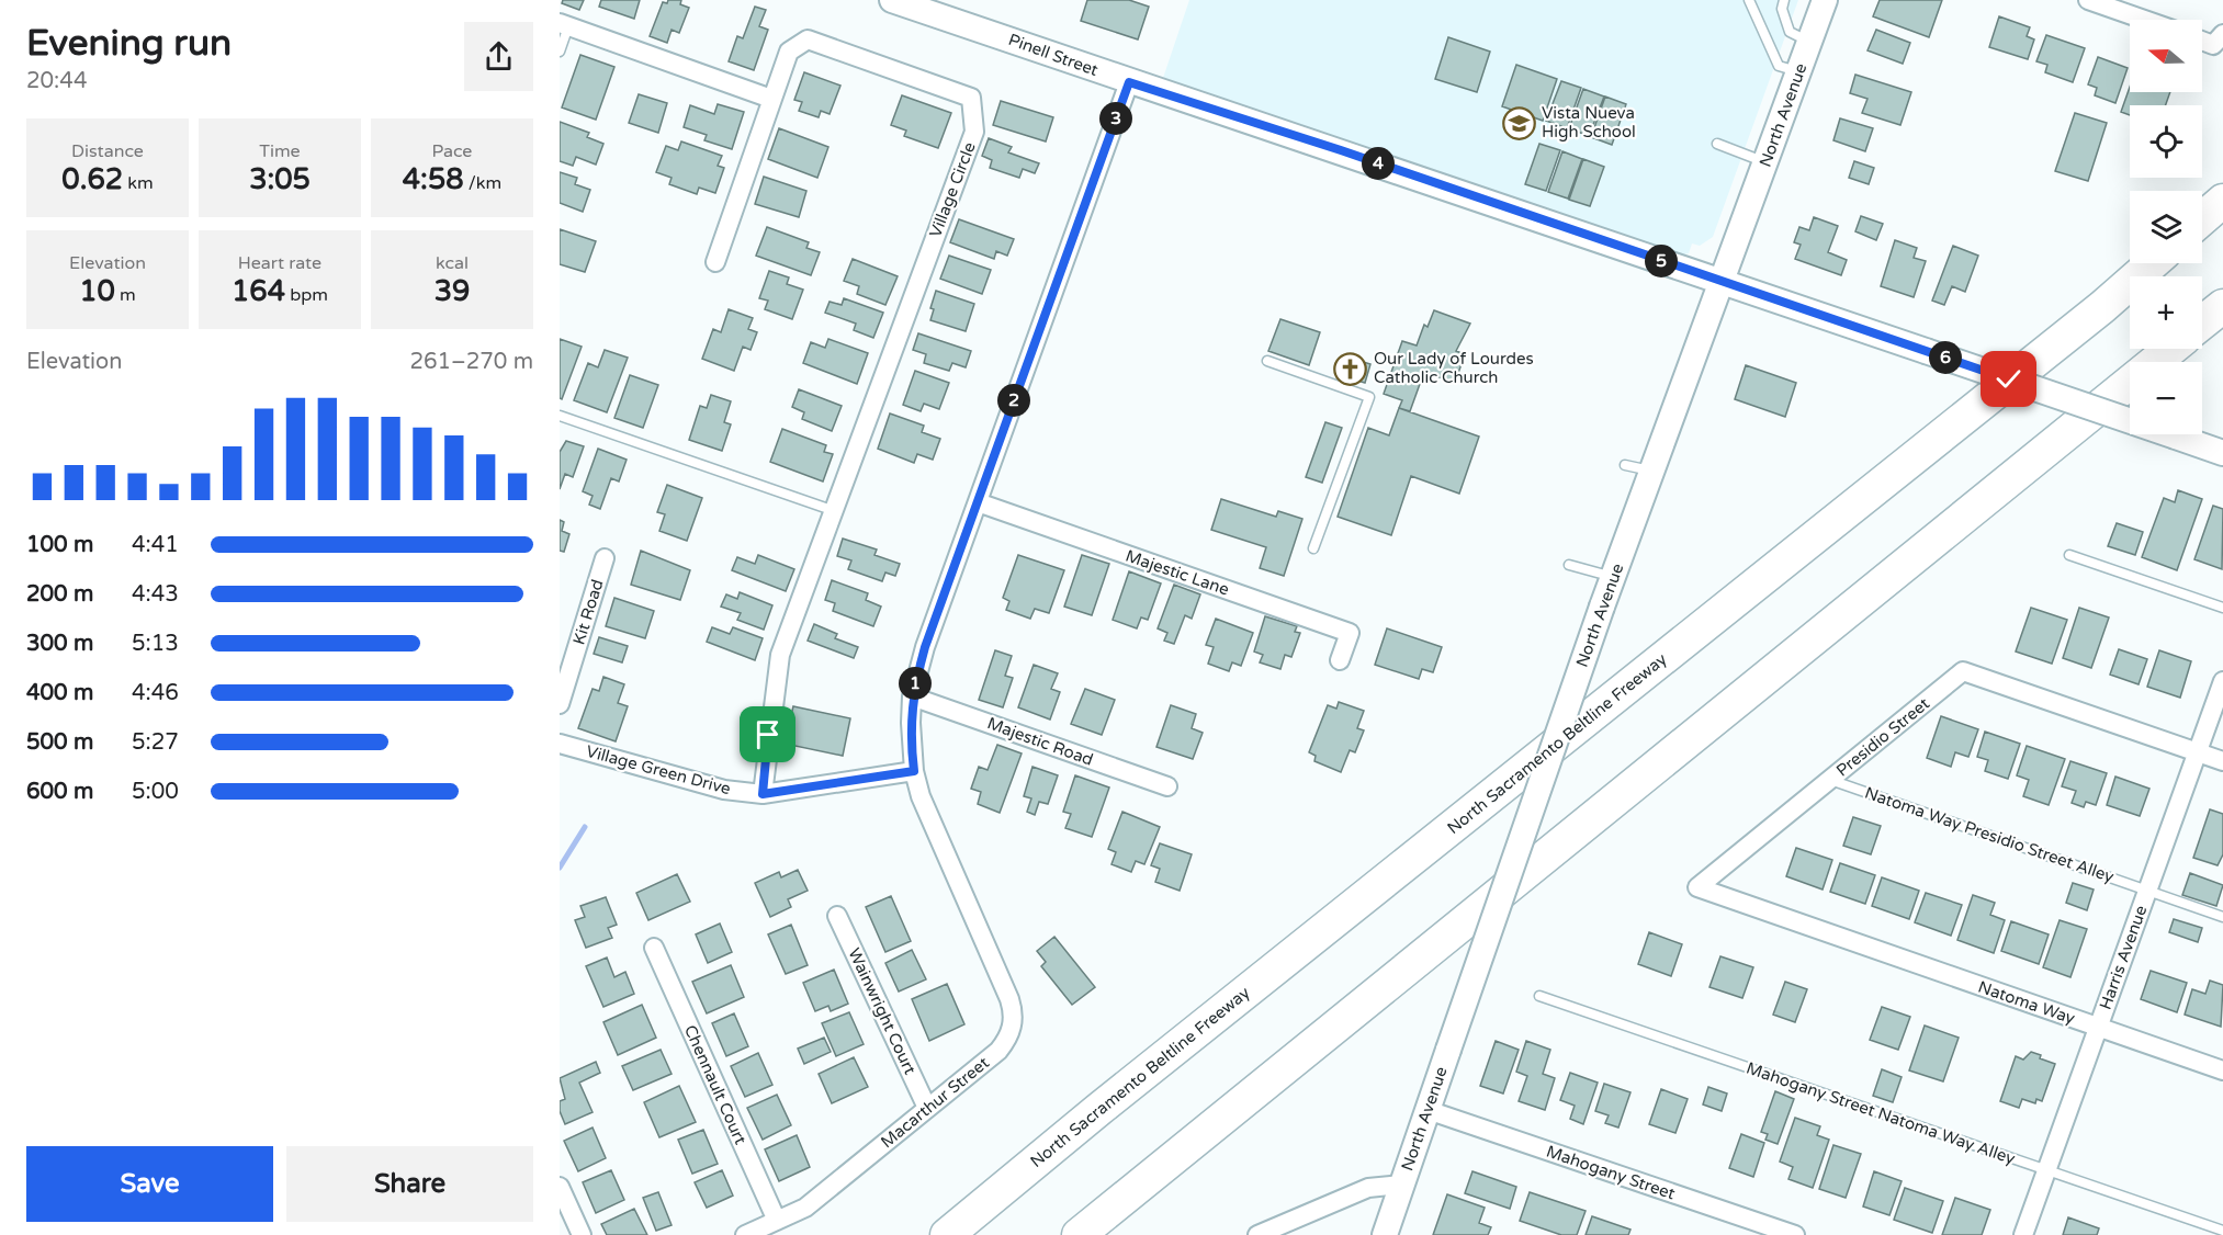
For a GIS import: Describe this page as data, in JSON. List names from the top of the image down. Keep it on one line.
{"streets":{"highway":["North Sacramento Beltline Freeway"],"street":["Pinell Street","North Avenue","Village Circle","Majestic Lane","Kit Road","Presidio Street","Majestic Road","Village Green Drive","Harris Avenue","Natoma Way","Wainwright Court","Chennault Court","Macarthur Street","Mahogany Street"],"lane":["Natoma Way Presidio Street Alley","Mahogany Street Natoma Way Alley"]},"crossings":[["Pinell Street","North Avenue"],["Pinell Street","Macarthur Street"],["North Avenue","Mahogany Street"],["Village Circle","Village Green Drive"],["Majestic Lane","Macarthur Street"],["Presidio Street","Natoma Way Presidio Street Alley"],["Presidio Street","Harris Avenue"],["Presidio Street","Natoma Way"],["Majestic Road","Macarthur Street"],["Village Green Drive","Macarthur Street"],["Natoma Way Presidio Street Alley","Harris Avenue"],["Harris Avenue","Natoma Way"],["Harris Avenue","Mahogany Street Natoma Way Alley"],["Wainwright Court","Macarthur Street"],["Chennault Court","Macarthur Street"]],"places":{"school or university":["Vista Nueva High School"],"church":["Our Lady of Lourdes Catholic Church"]},"north":"left","page":{"heading":["Evening run","20:44"],"map_buttons":["+","−"],"pins":["3","4","5","6","2","1"],"stats":[["Distance","0.62 km"],["Time","3:05"],["Pace","4:58 /km"],["Elevation","10 m"],["Heart rate","164 bpm"],["kcal","39"]],"chart":["Elevation","261–270 m"],"list":[{"name":"100 m","note":"4:41"},{"name":"200 m","note":"4:43"},{"name":"300 m","note":"5:13"},{"name":"400 m","note":"4:46"},{"name":"500 m","note":"5:27"},{"name":"600 m","note":"5:00"}],"buttons":["Save","Share"]}}
